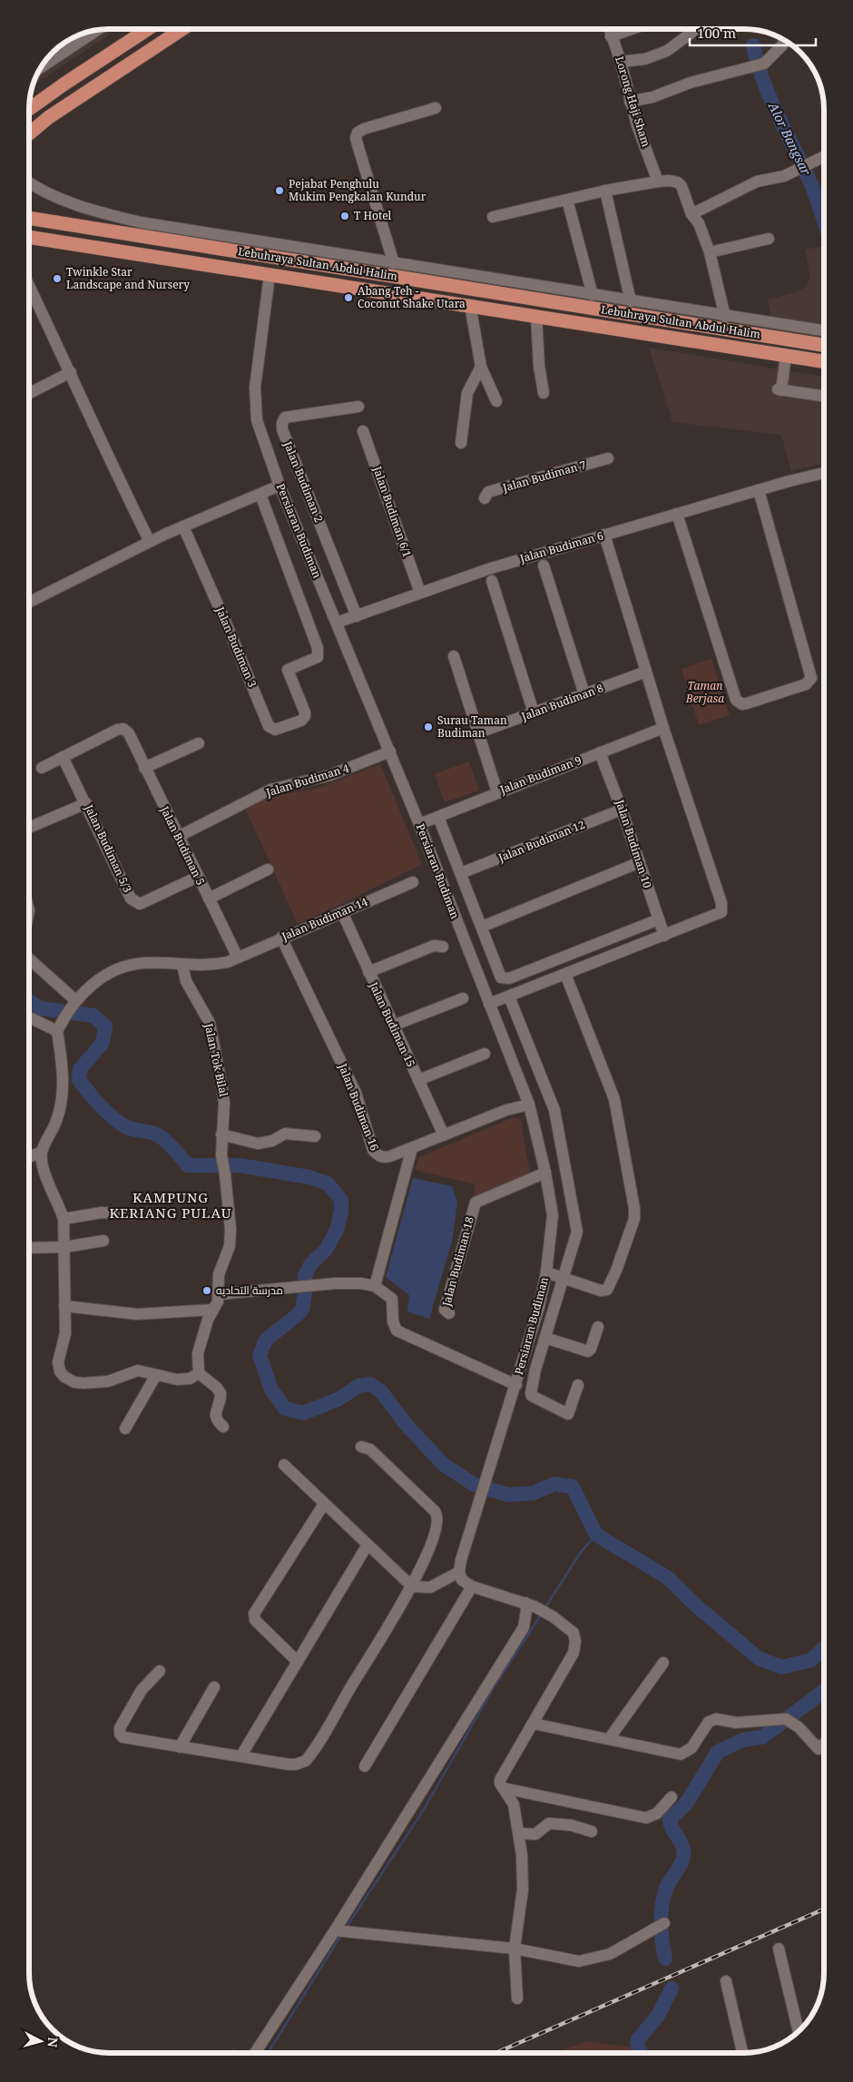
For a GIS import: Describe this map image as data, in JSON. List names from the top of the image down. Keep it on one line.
{"streets":{"main road":["Lebuhraya Sultan Abdul Halim"],"street":["Lorong Haji Sham","Jalan Budiman 7","Jalan Budiman 2","Jalan Budiman 6/1","Persiaran Budiman","Jalan Budiman 6","Jalan Budiman 3","Jalan Budiman 8","Jalan Budiman 9","Jalan Budiman 4","Jalan Budiman 12","Jalan Budiman 10","Jalan Budiman 5","Jalan Budiman 5/3","Jalan Budiman 14","Jalan Budiman 15","Jalan Tok Bilal","Jalan Budiman 16","Jalan Budiman 18"]},"crossings":[["Lebuhraya Sultan Abdul Halim","Persiaran Budiman"],["Jalan Budiman 2","Jalan Budiman 6"],["Jalan Budiman 6/1","Jalan Budiman 6"],["Persiaran Budiman","Jalan Budiman 6"],["Persiaran Budiman","Jalan Budiman 9"],["Persiaran Budiman","Jalan Budiman 4"],["Persiaran Budiman","Jalan Budiman 16"],["Persiaran Budiman","Jalan Budiman 18"],["Jalan Budiman 9","Jalan Budiman 10"],["Jalan Budiman 4","Jalan Budiman 5"],["Jalan Budiman 12","Jalan Budiman 10"],["Jalan Budiman 5","Jalan Budiman 5/3"],["Jalan Budiman 5","Jalan Budiman 14"],["Jalan Budiman 14","Jalan Budiman 15"],["Jalan Budiman 14","Jalan Tok Bilal"],["Jalan Budiman 14","Jalan Budiman 16"],["Jalan Budiman 15","Jalan Budiman 16"]],"districts":["KAMPUNG KERIANG PULAU"],"water":["Alor Bangsar"],"parks":["Taman Berjasa"],"places":["Pejabat Penghulu Mukim Pengkalan Kundur","T Hotel","Twinkle Star Landscape and Nursery","Abang Teh - Coconut Shake Utara","Surau Taman Budiman","مدرسة التحاديه"],"scale_bar":"100 m","north":"right"}
